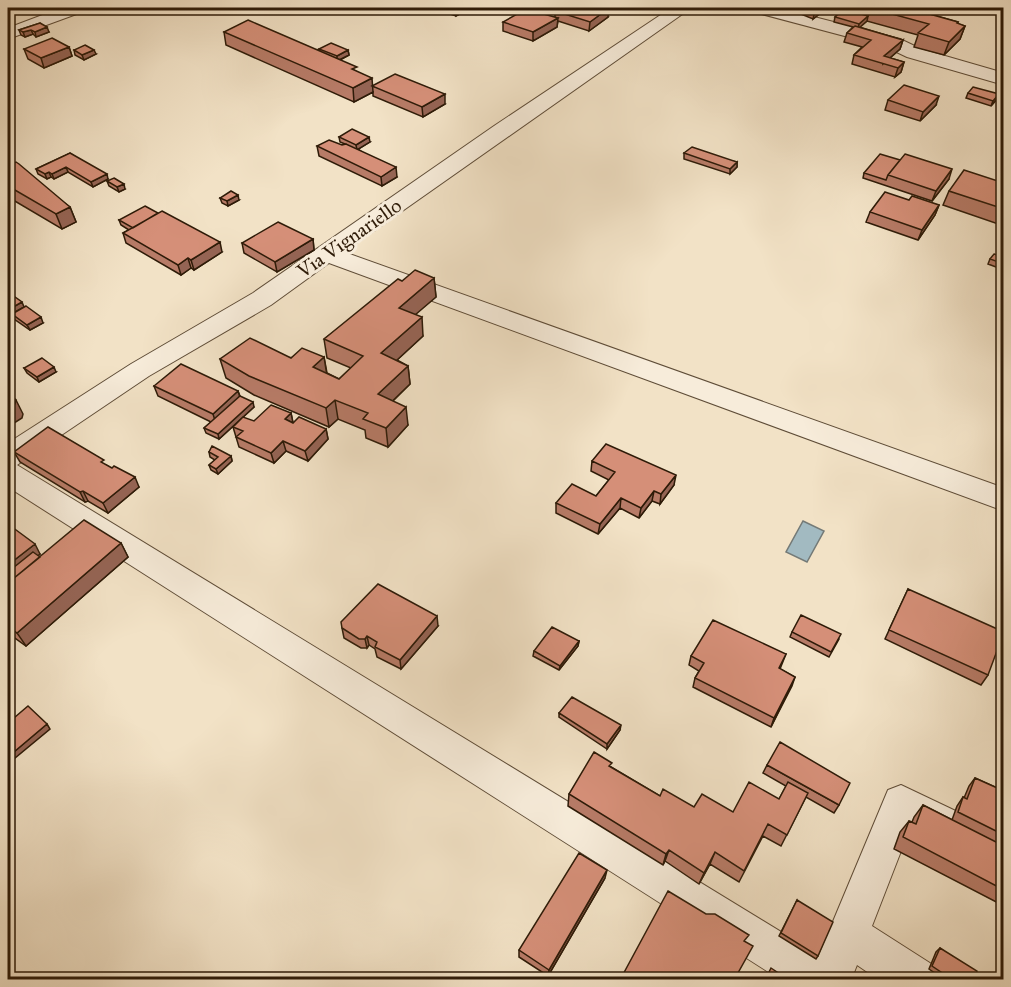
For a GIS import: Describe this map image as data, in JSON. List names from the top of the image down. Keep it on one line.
{"streets":{"street":["Via Vignariello"]}}
